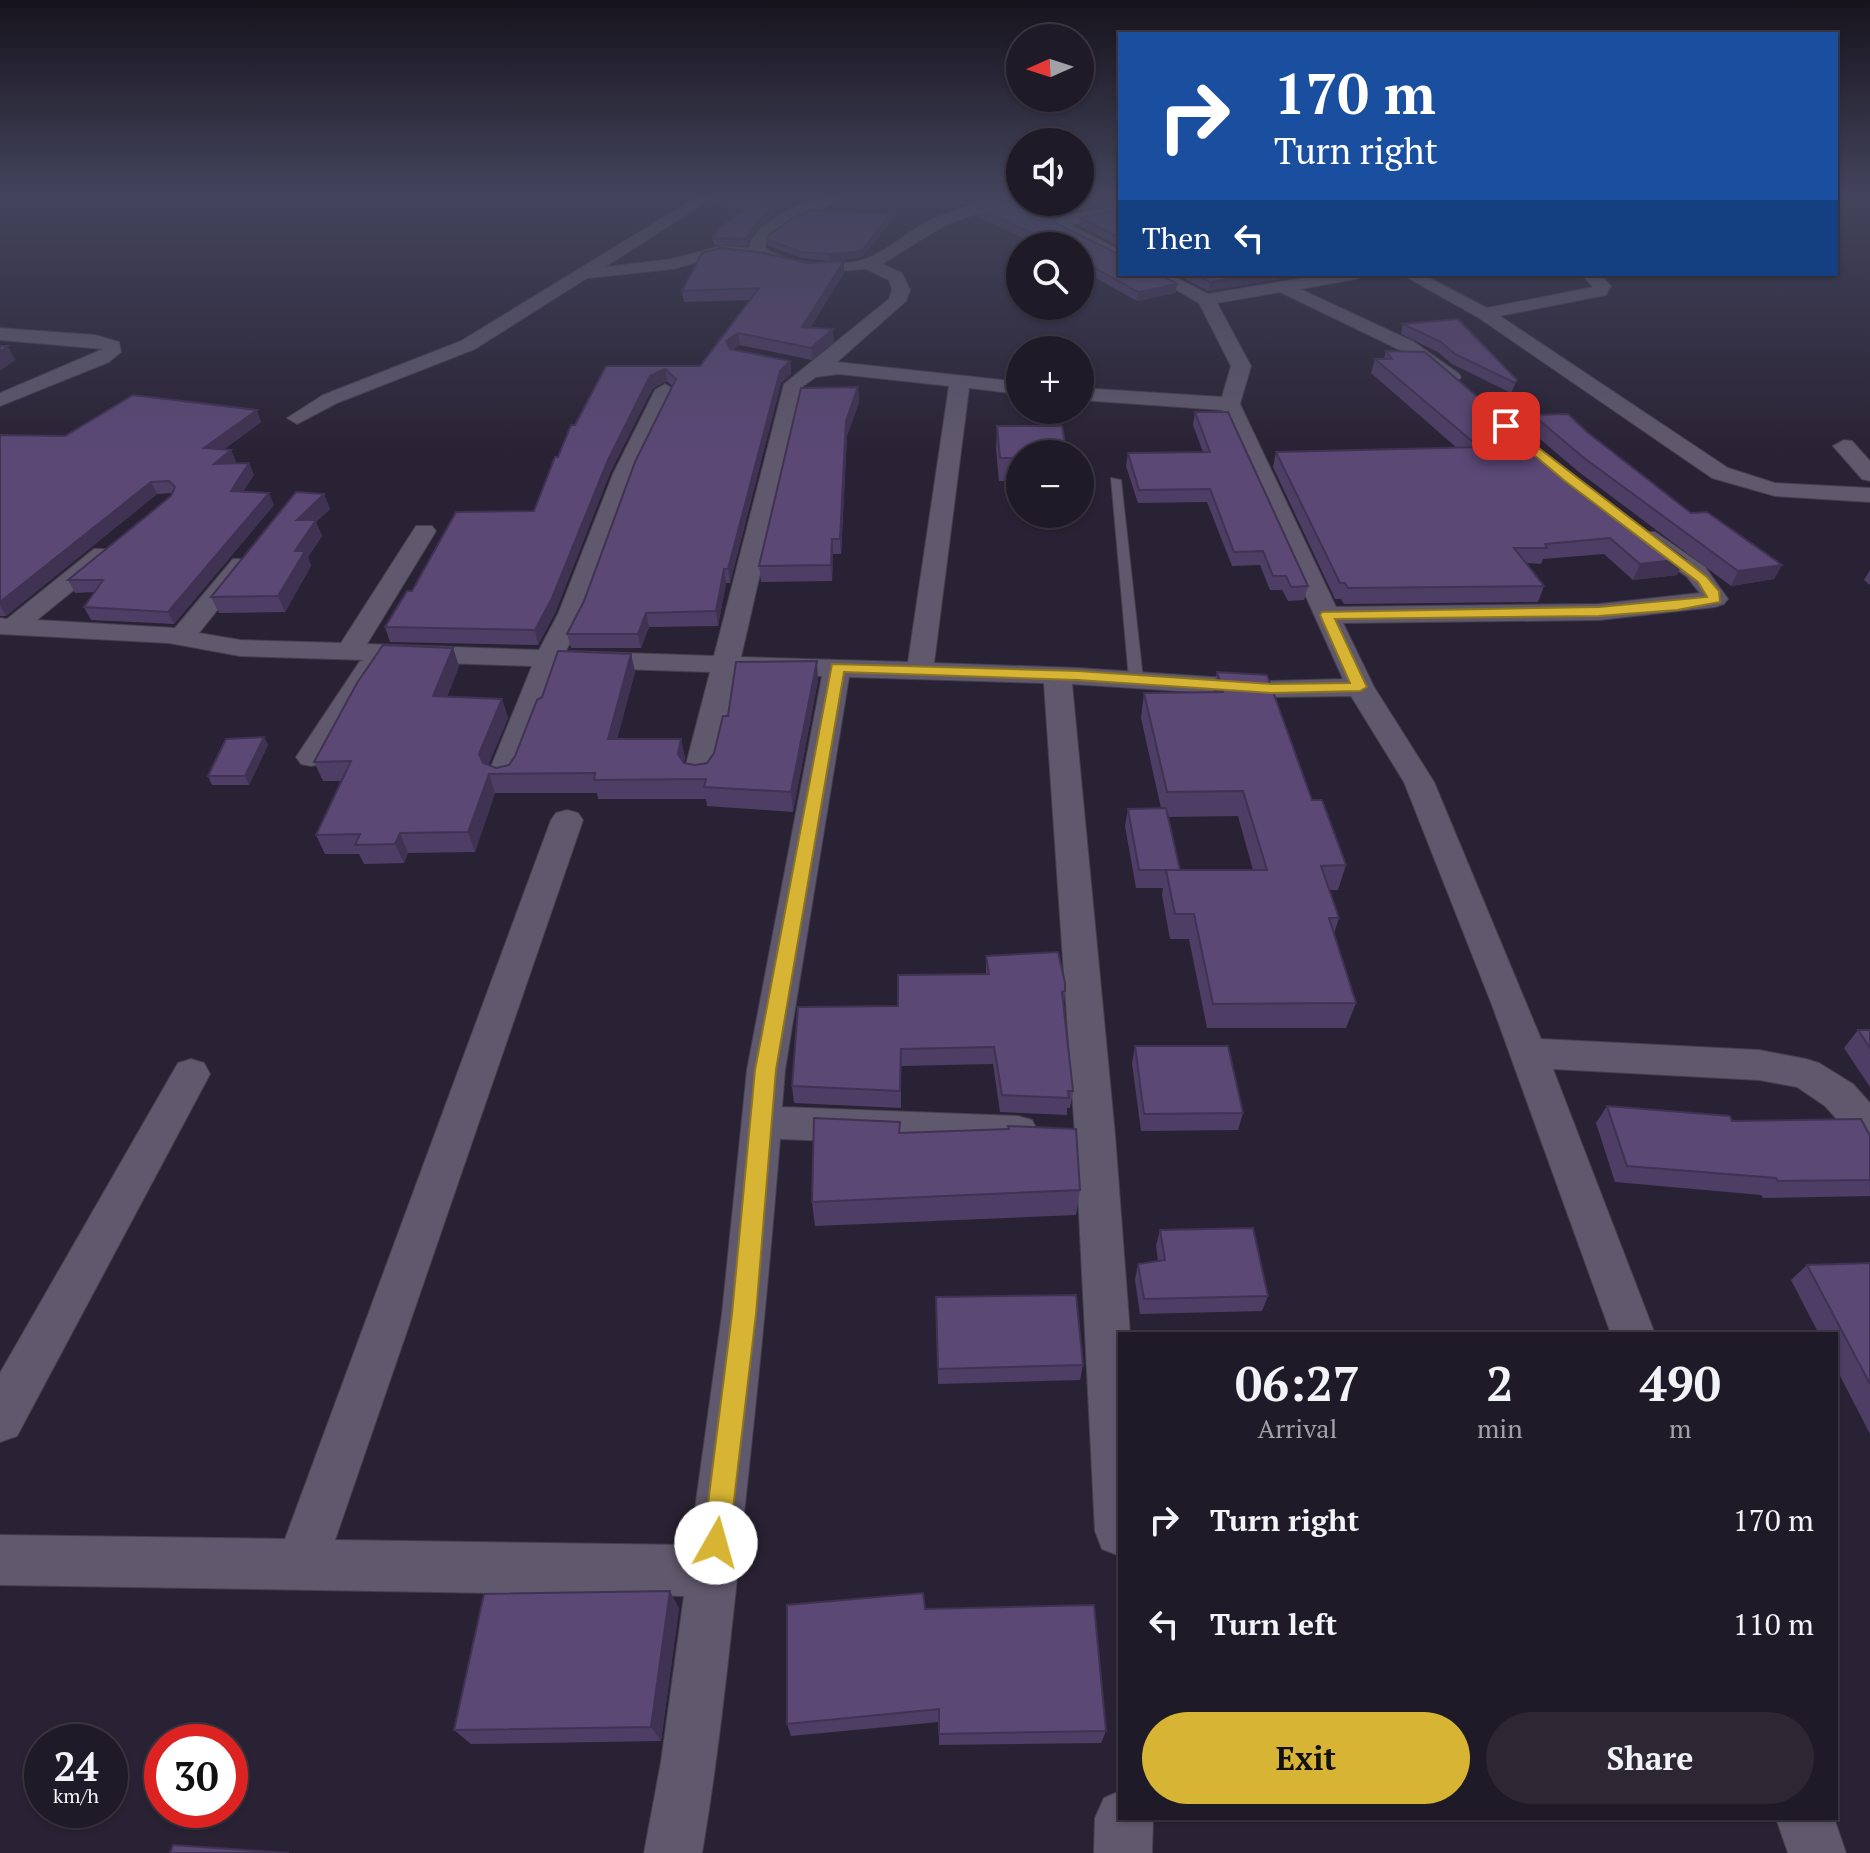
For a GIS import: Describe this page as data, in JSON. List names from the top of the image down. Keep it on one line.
{"north":"left","page":{"map_buttons":["+","−"],"turn":["170 m","Turn right"],"then":"Then","eta":["06:27","Arrival","2","min","490","m"],"list":[{"name":"Turn right","value":"170 m"},{"name":"Turn left","value":"110 m"}],"buttons":["Exit","Share"],"speed":"24 km/h","limit":"30"}}
